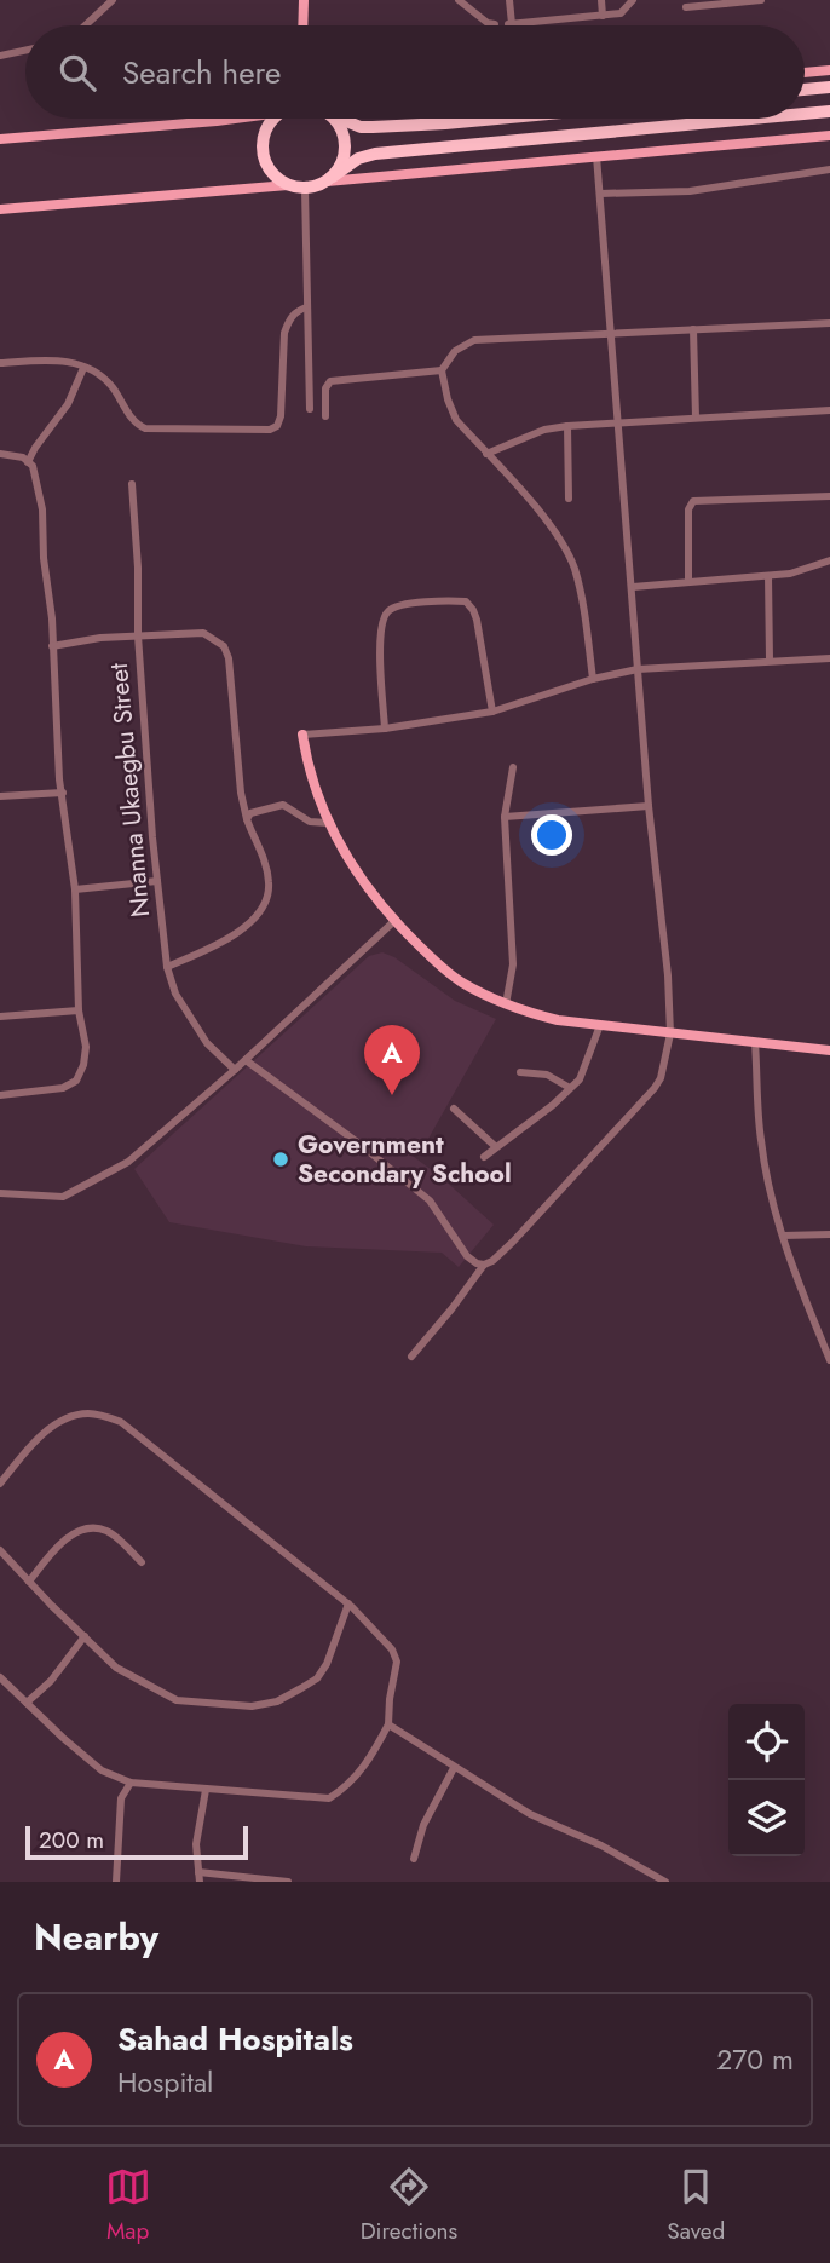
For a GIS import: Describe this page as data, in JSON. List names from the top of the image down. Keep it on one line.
{"streets":{"street":["Nnanna Ukaegbu Street"]},"places":["Government Secondary School"],"scale_bar":"200 m","page":{"search":"Search here","pins":"A","scale":"200 m","heading":"Nearby","list":[{"mark":"A","name":"Sahad Hospitals","note":"Hospital","value":"270 m"}],"nav":["Map","Directions","Saved"]}}
